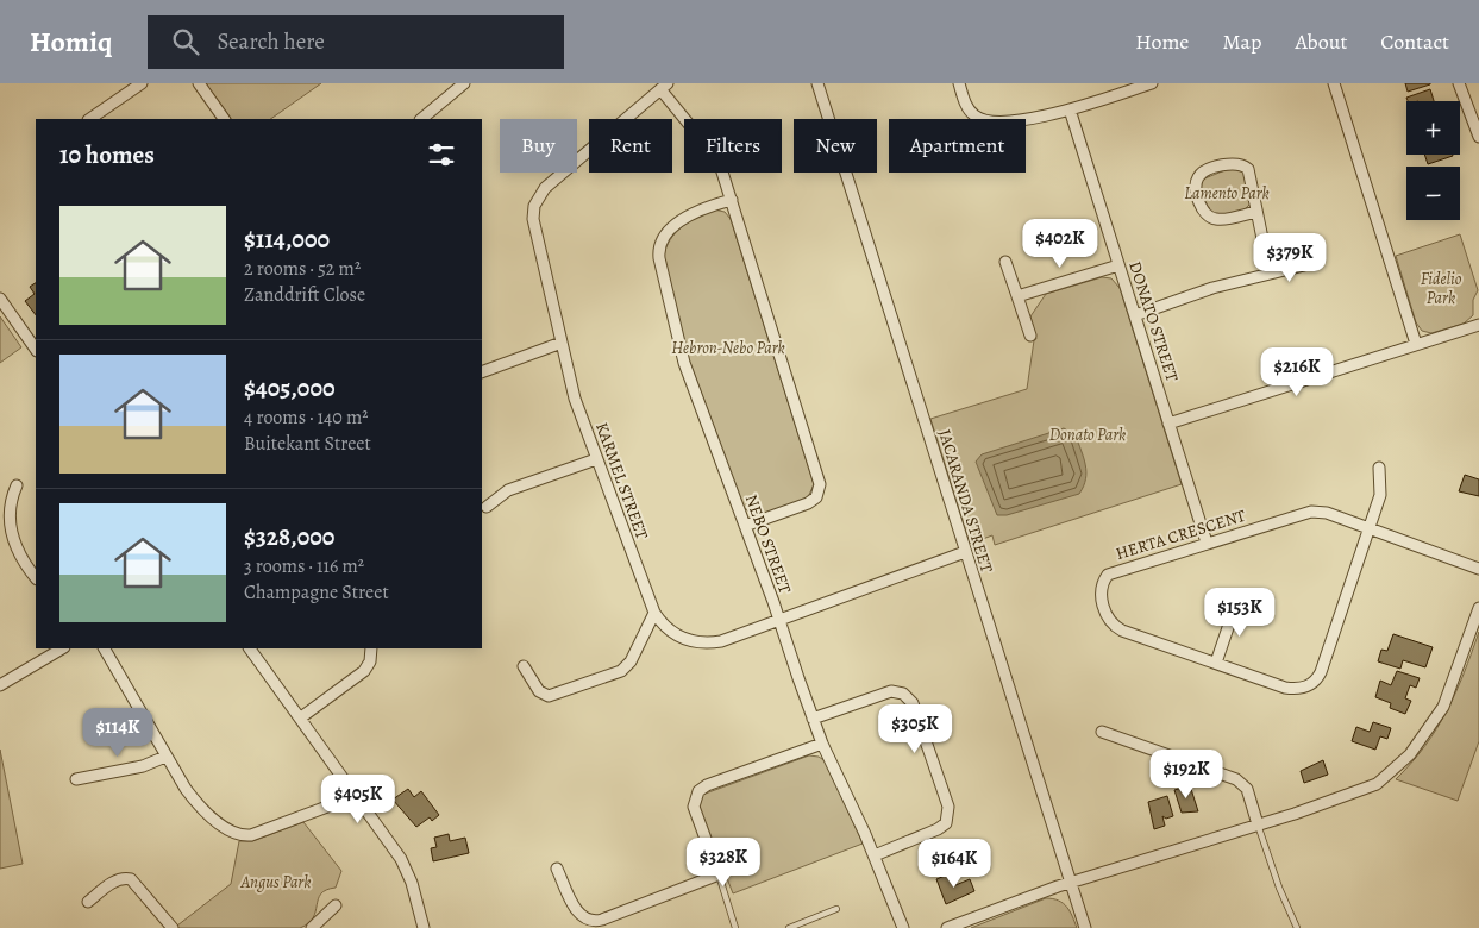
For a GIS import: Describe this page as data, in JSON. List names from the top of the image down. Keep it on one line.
{"streets":{"street":["DONATO STREET","KARMEL STREET","JACARANDA STREET","HERTA CRESCENT","NEBO STREET"]},"crossings":[["DONATO STREET","HERTA CRESCENT"],["KARMEL STREET","JACARANDA STREET"],["KARMEL STREET","NEBO STREET"]],"parks":["Lamento Park","Fidelio Park","Hebron-Nebo Park","Donato Park","Angus Park"],"page":{"header":"Homiq","search":"Search here","nav":["Home","Map","About","Contact"],"map_buttons":["+","−"],"chip":["Buy","Rent","Filters","New","Apartment"],"heading":"10 homes","list":[{"name":"$114,000","note":"2 rooms · 52 m² · Zanddrift Close"},{"name":"$405,000","note":"4 rooms · 140 m² · Buitekant Street"},{"name":"$328,000","note":"3 rooms · 116 m² · Champagne Street"}],"price":["$402K","$379K","$216K","$153K","$305K","$114K","$192K","$405K","$328K","$164K"]}}
